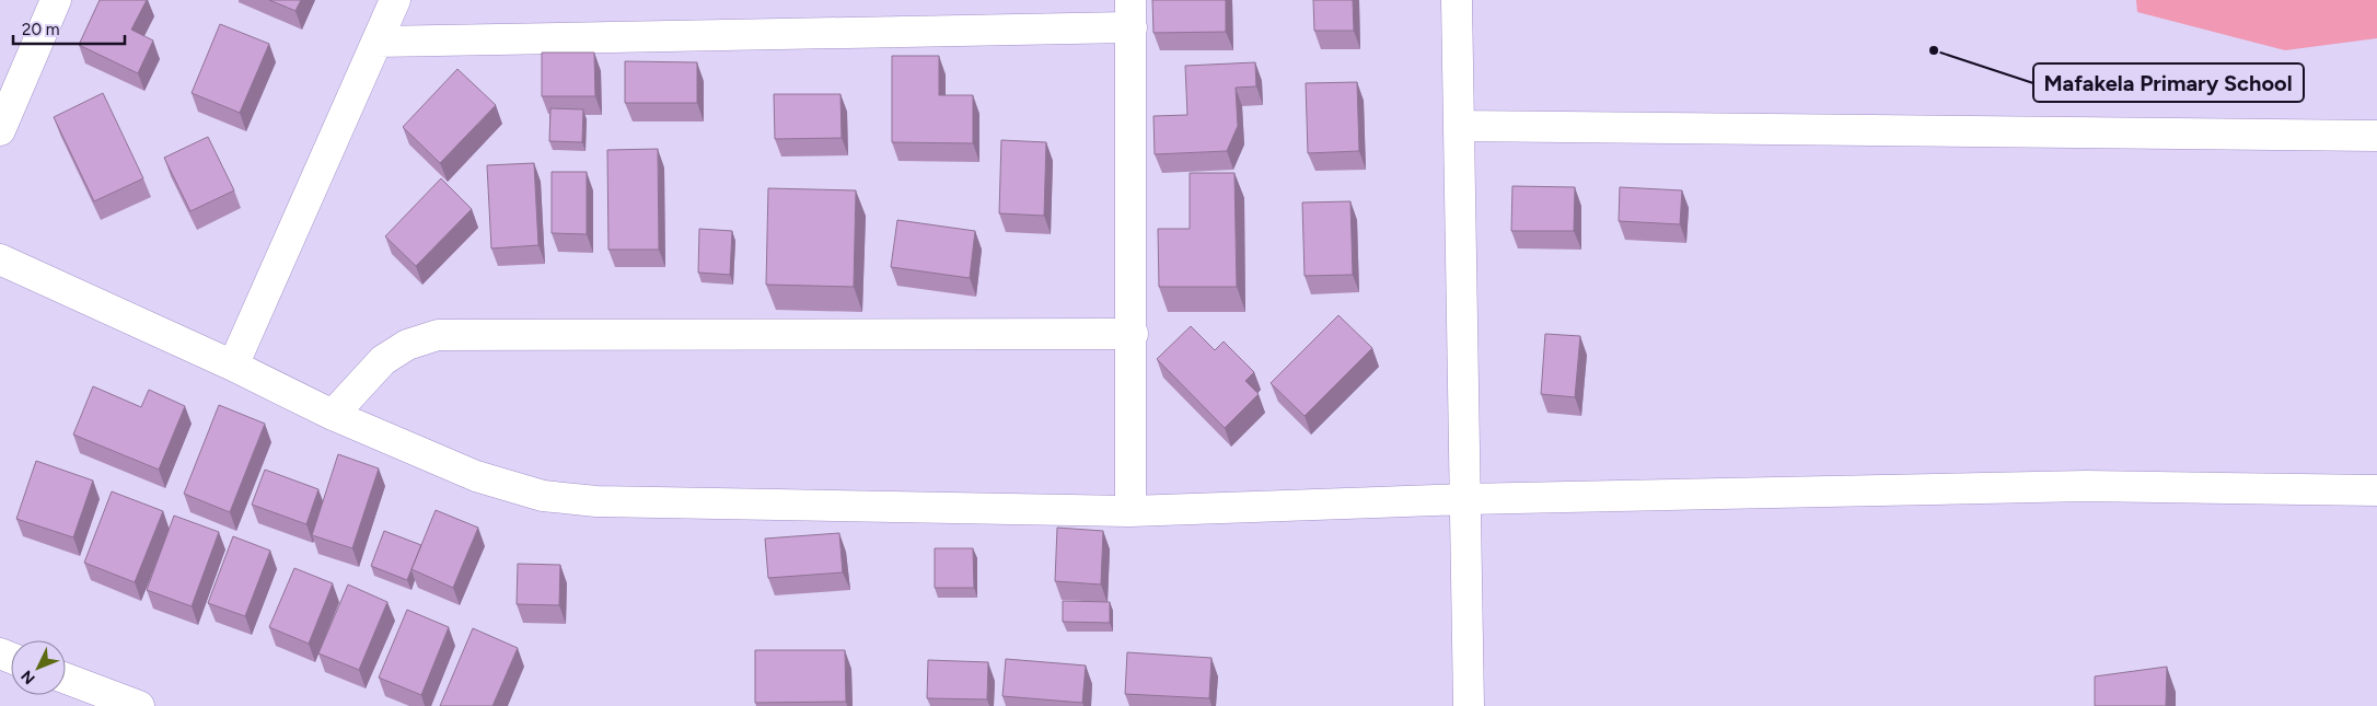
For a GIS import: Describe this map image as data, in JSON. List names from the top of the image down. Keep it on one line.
{"places":["Mafakela Primary School"],"scale_bar":"20 m","north":"bottom left"}
